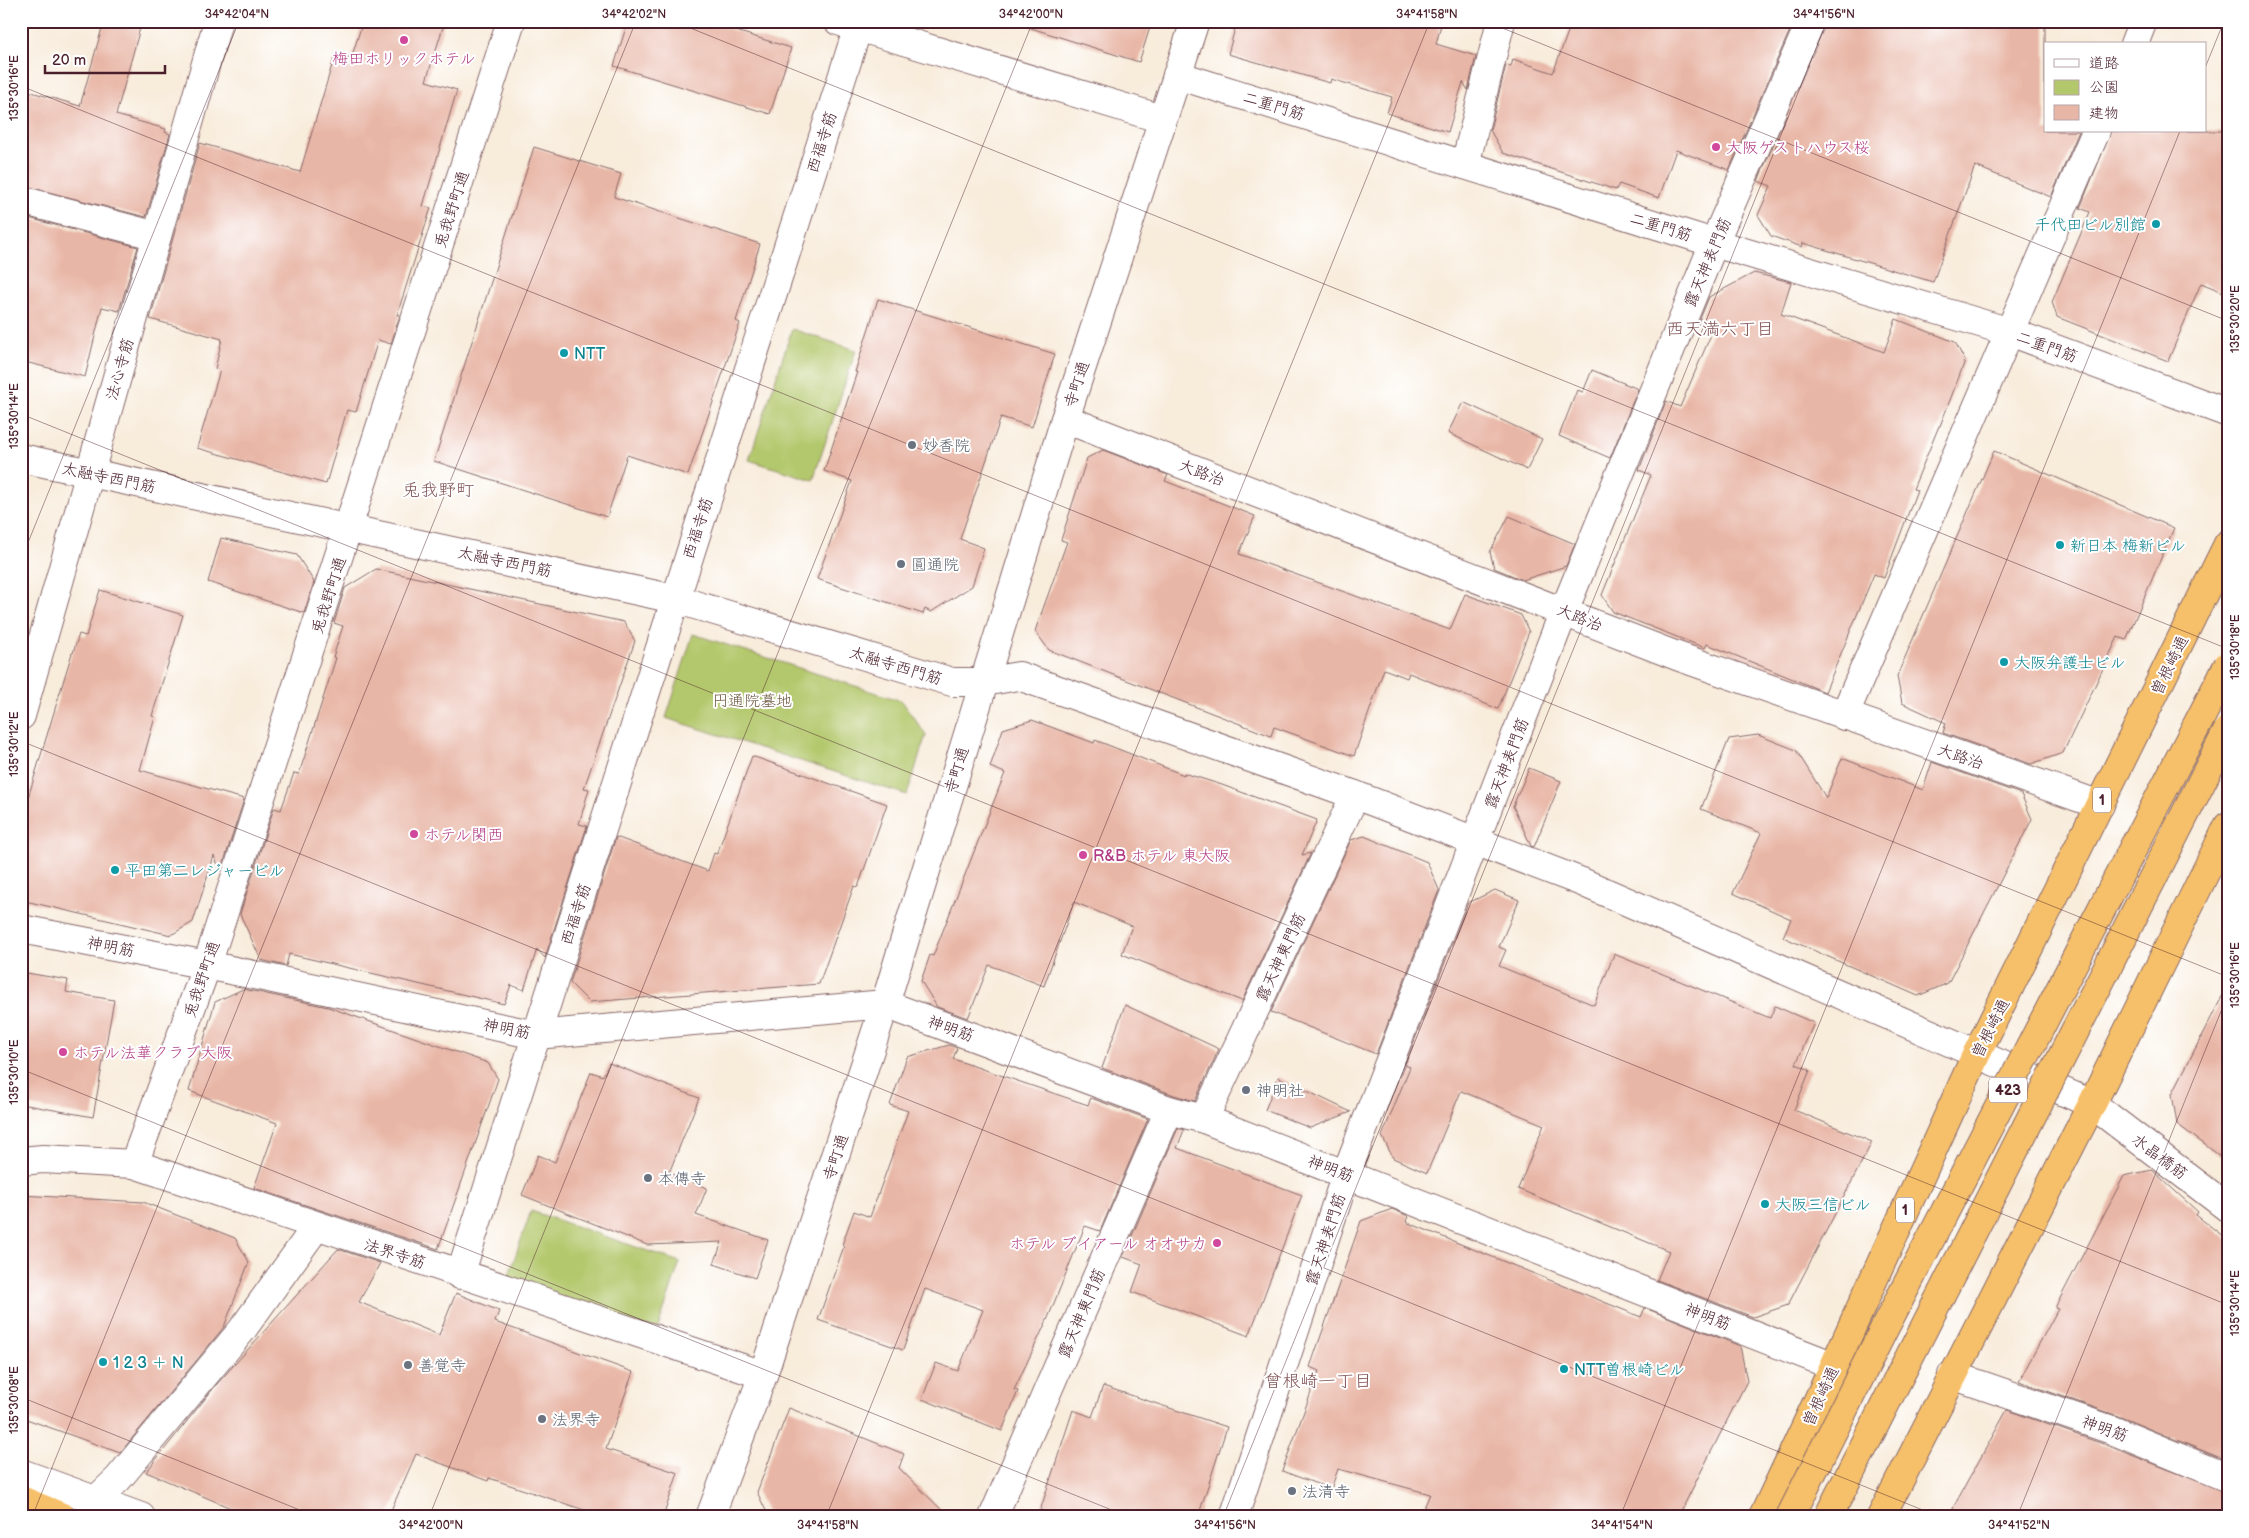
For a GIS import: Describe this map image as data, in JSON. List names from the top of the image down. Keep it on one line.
{"streets":{"highway":["曽根崎通","1","423"],"street":["二重門筋","西福寺筋","兎我野町通","露天神表門筋","法心寺筋","寺町通","大路治","太融寺西門筋","神明筋","露天神東門筋","水晶橋筋","法界寺筋"]},"crossings":[["二重門筋","露天神表門筋"],["二重門筋","寺町通"],["西福寺筋","太融寺西門筋"],["西福寺筋","神明筋"],["西福寺筋","法界寺筋"],["兎我野町通","太融寺西門筋"],["兎我野町通","神明筋"],["兎我野町通","法界寺筋"],["露天神表門筋","大路治"],["露天神表門筋","太融寺西門筋"],["露天神表門筋","神明筋"],["露天神表門筋","水晶橋筋"],["法心寺筋","太融寺西門筋"],["寺町通","大路治"],["寺町通","太融寺西門筋"],["寺町通","神明筋"],["寺町通","法界寺筋"],["大路治","曽根崎通"],["太融寺西門筋","露天神東門筋"],["太融寺西門筋","水晶橋筋"],["曽根崎通","神明筋"],["曽根崎通","水晶橋筋"],["神明筋","露天神東門筋"]],"districts":["西天満六丁目","兎我野町","曾根崎一丁目"],"parks":["円通院墓地"],"places":["梅田ホリックホテル","大阪ゲストハウス桜","千代田ビル別館","NTT","妙香院","新日本 梅新ビル","圓通院","大阪弁護士ビル","ホテル関西","R&B ホテル 東大阪","平田第二レジャービル","ホテル法華クラブ大阪","神明社","本傳寺","大阪三信ビル","ホテル ブイアール オオサカ","1 2 3 ＋ N","善覚寺","NTT曽根崎ビル","法界寺","法清寺"],"legend":["道路","公園","建物"],"scale_bar":"20 m","coordinates":["34°42'04\"N","34°42'02\"N","34°42'00\"N","34°41'58\"N","34°41'56\"N","135°30'16\"E","135°30'20\"E","135°30'14\"E","135°30'18\"E","135°30'12\"E","135°30'10\"E","135°30'08\"E","34°41'54\"N","34°41'52\"N"]}
